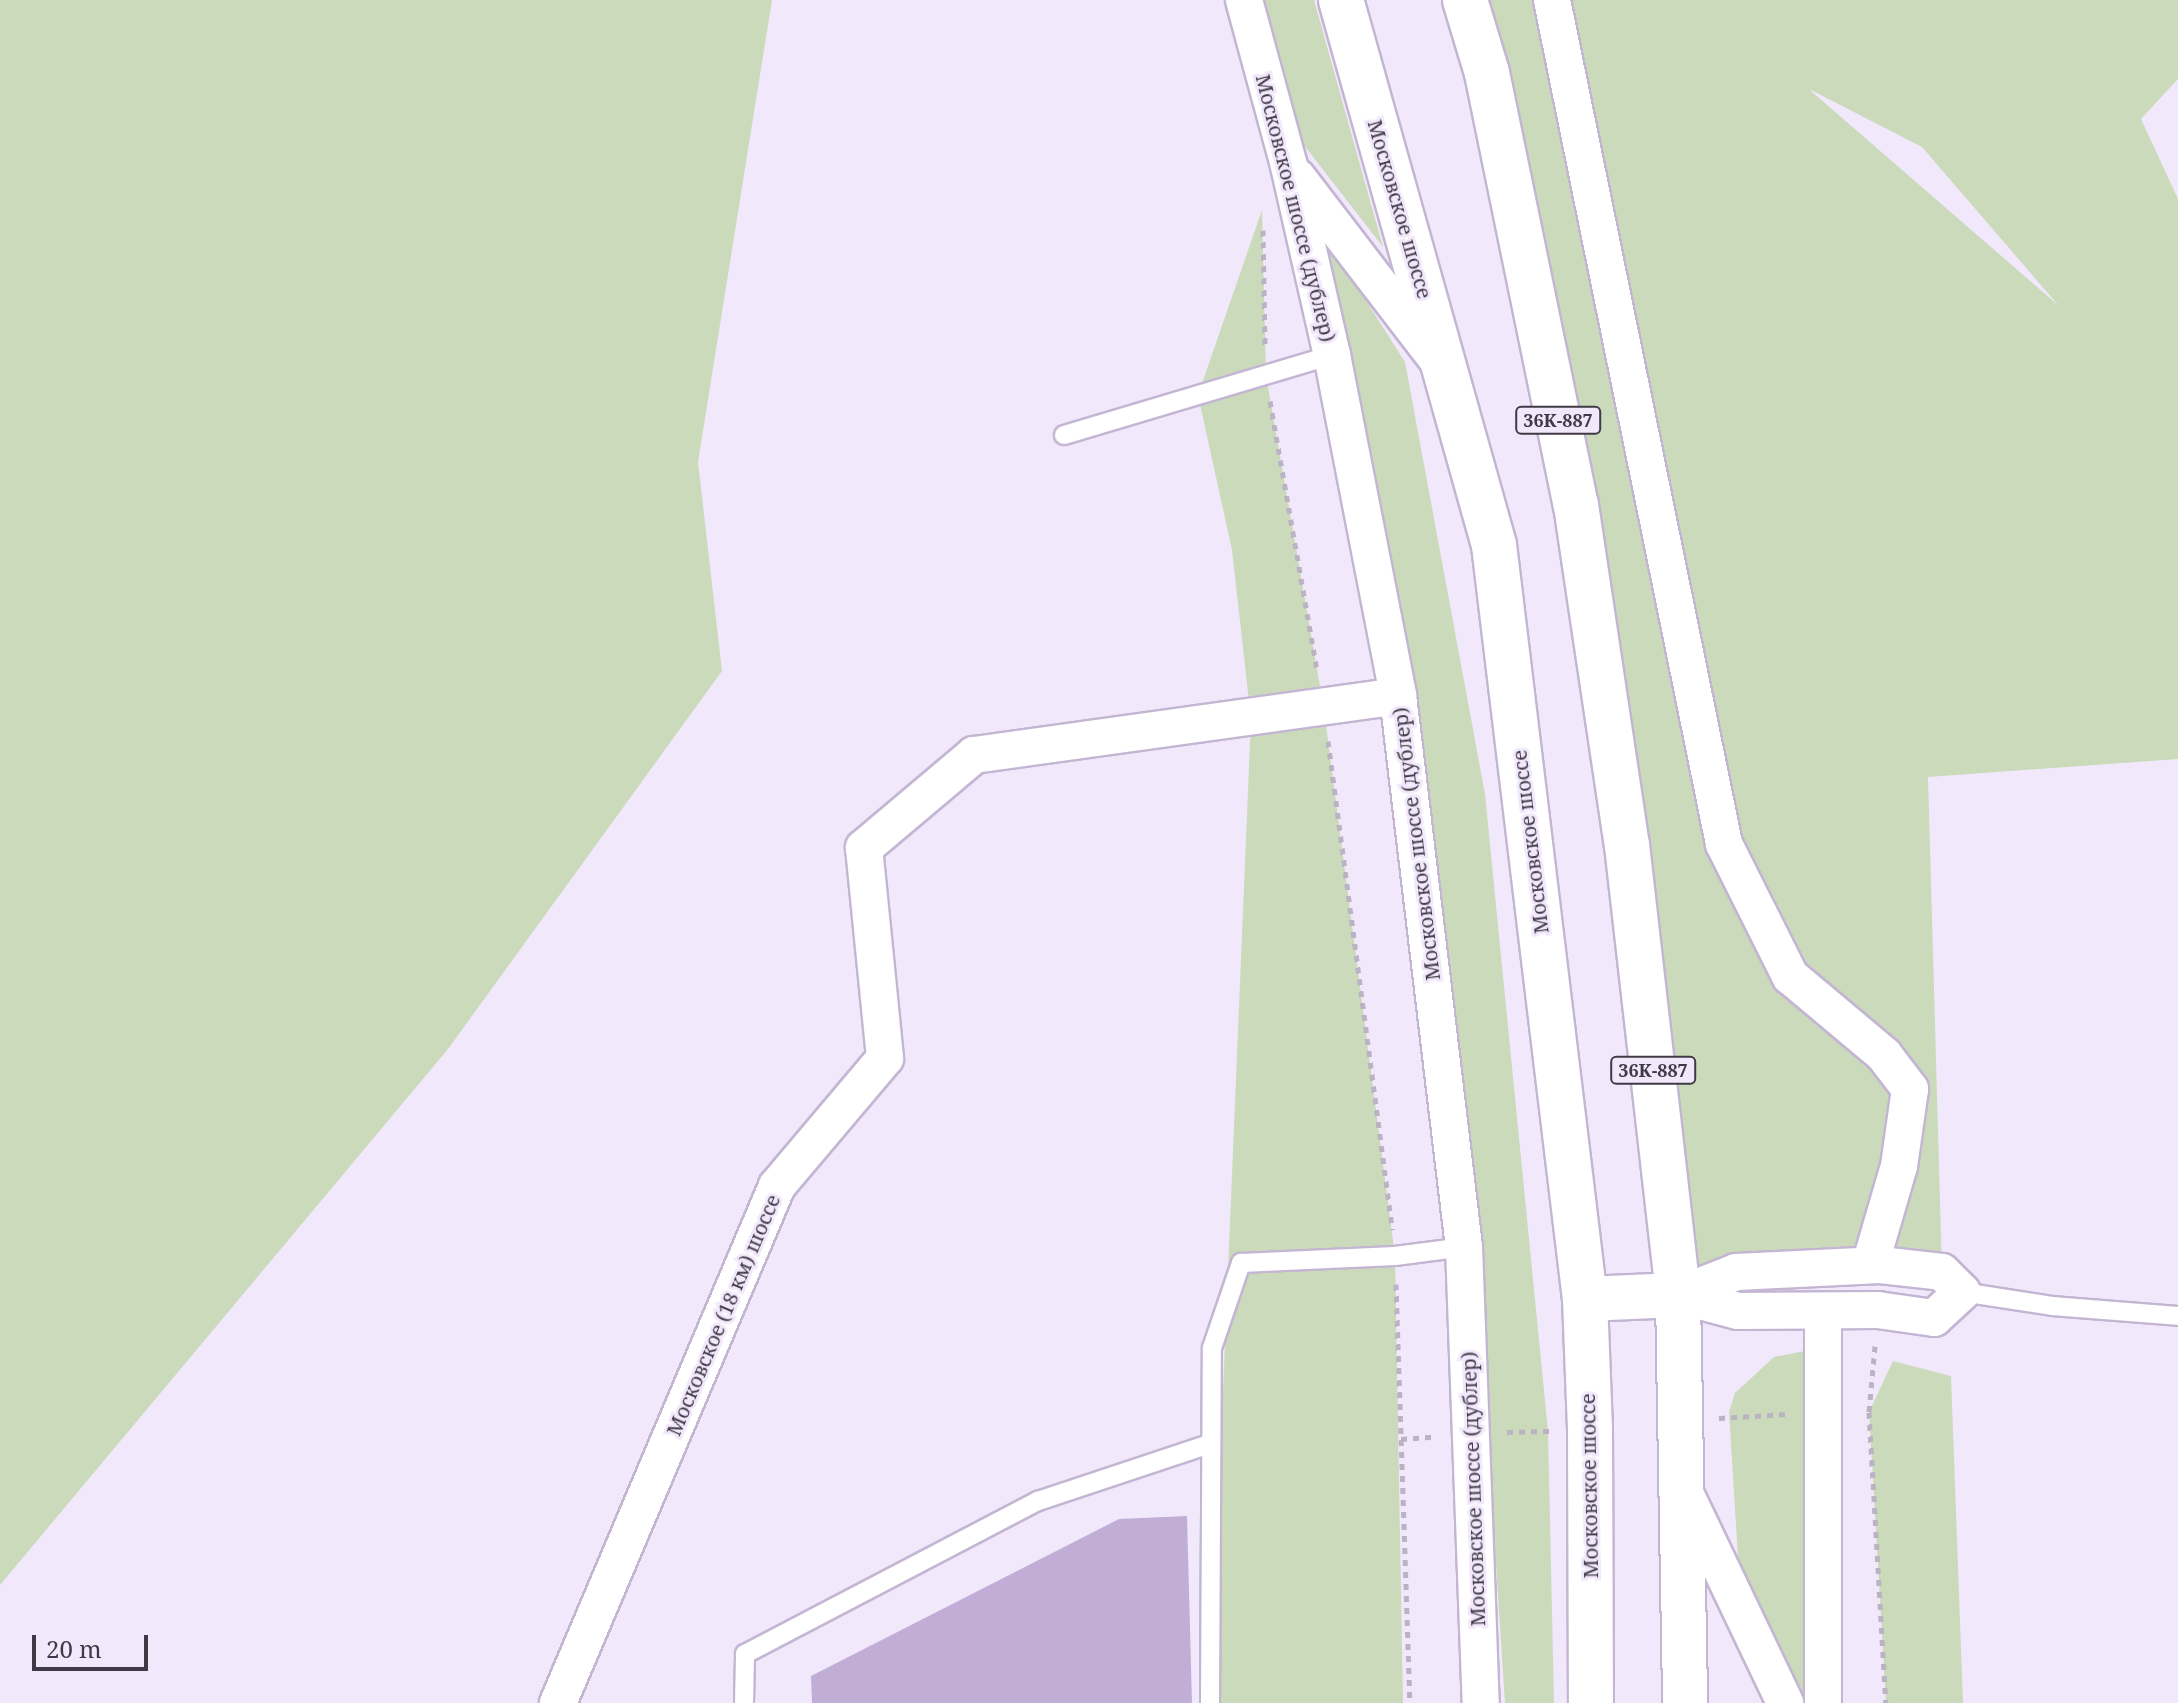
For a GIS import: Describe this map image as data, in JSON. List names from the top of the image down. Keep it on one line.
{"streets":{"main road":["Московское шоссе","36К-887"],"street":["Московское шоссе (дублер)","Московское (18 км) шоссе"]},"scale_bar":"20 m"}
